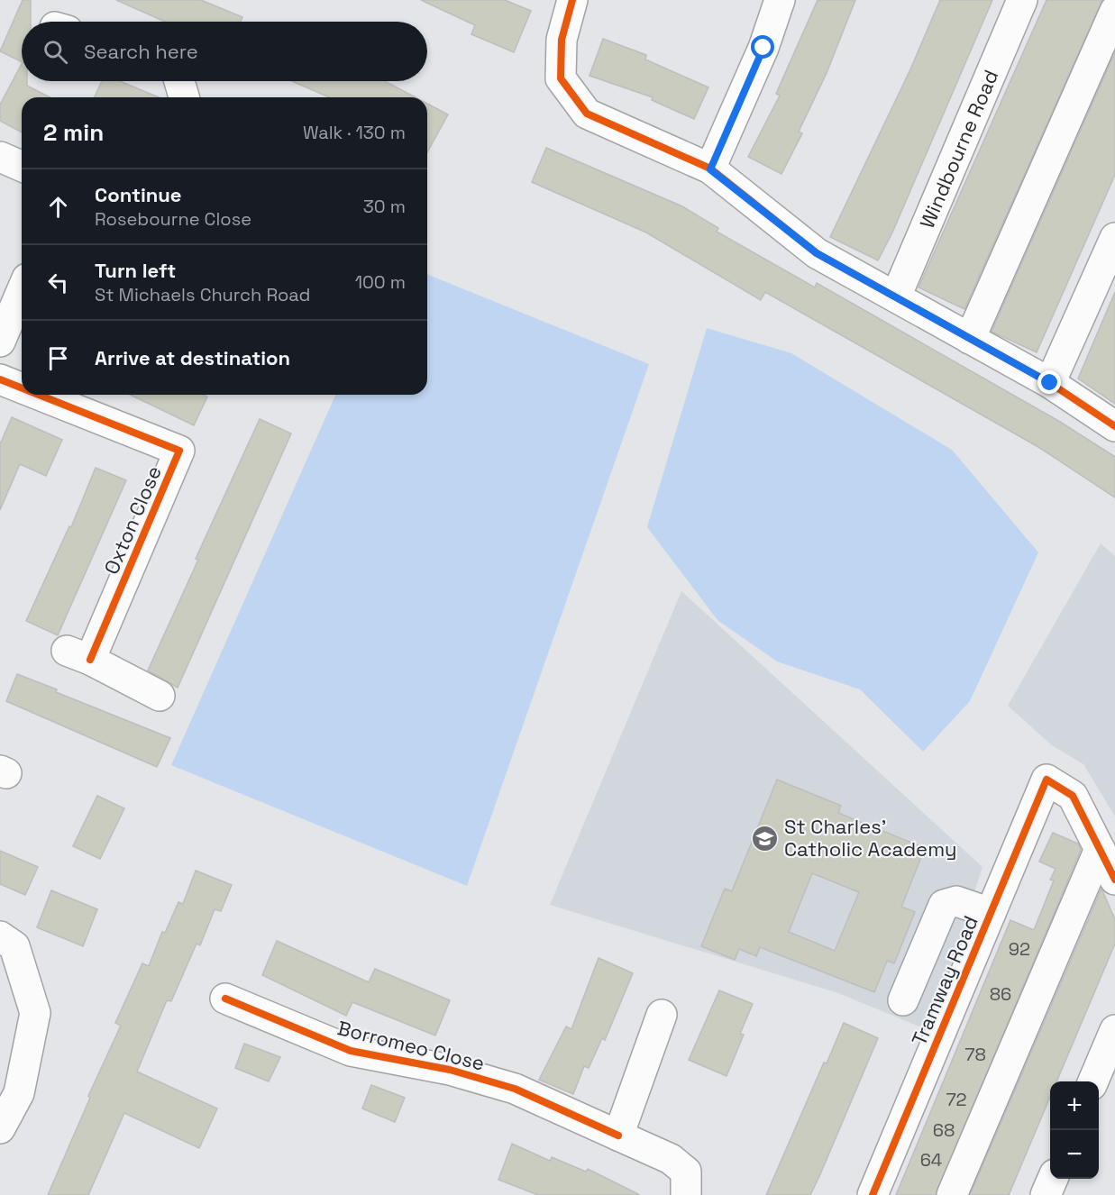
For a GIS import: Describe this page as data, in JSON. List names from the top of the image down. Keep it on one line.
{"streets":{"street":["Windbourne Road","Oxton Close","Tramway Road","Borromeo Close"]},"places":{"school or university":["St Charles' Catholic Academy"]},"house_numbers":["92","86","78","72","68","64"],"page":{"search":"Search here","heading":["2 min","Walk · 130 m"],"list":[["Continue","Rosebourne Close","30 m"],["Turn left","St Michaels Church Road","100 m"],"Arrive at destination"],"map_buttons":["+","−"]}}
